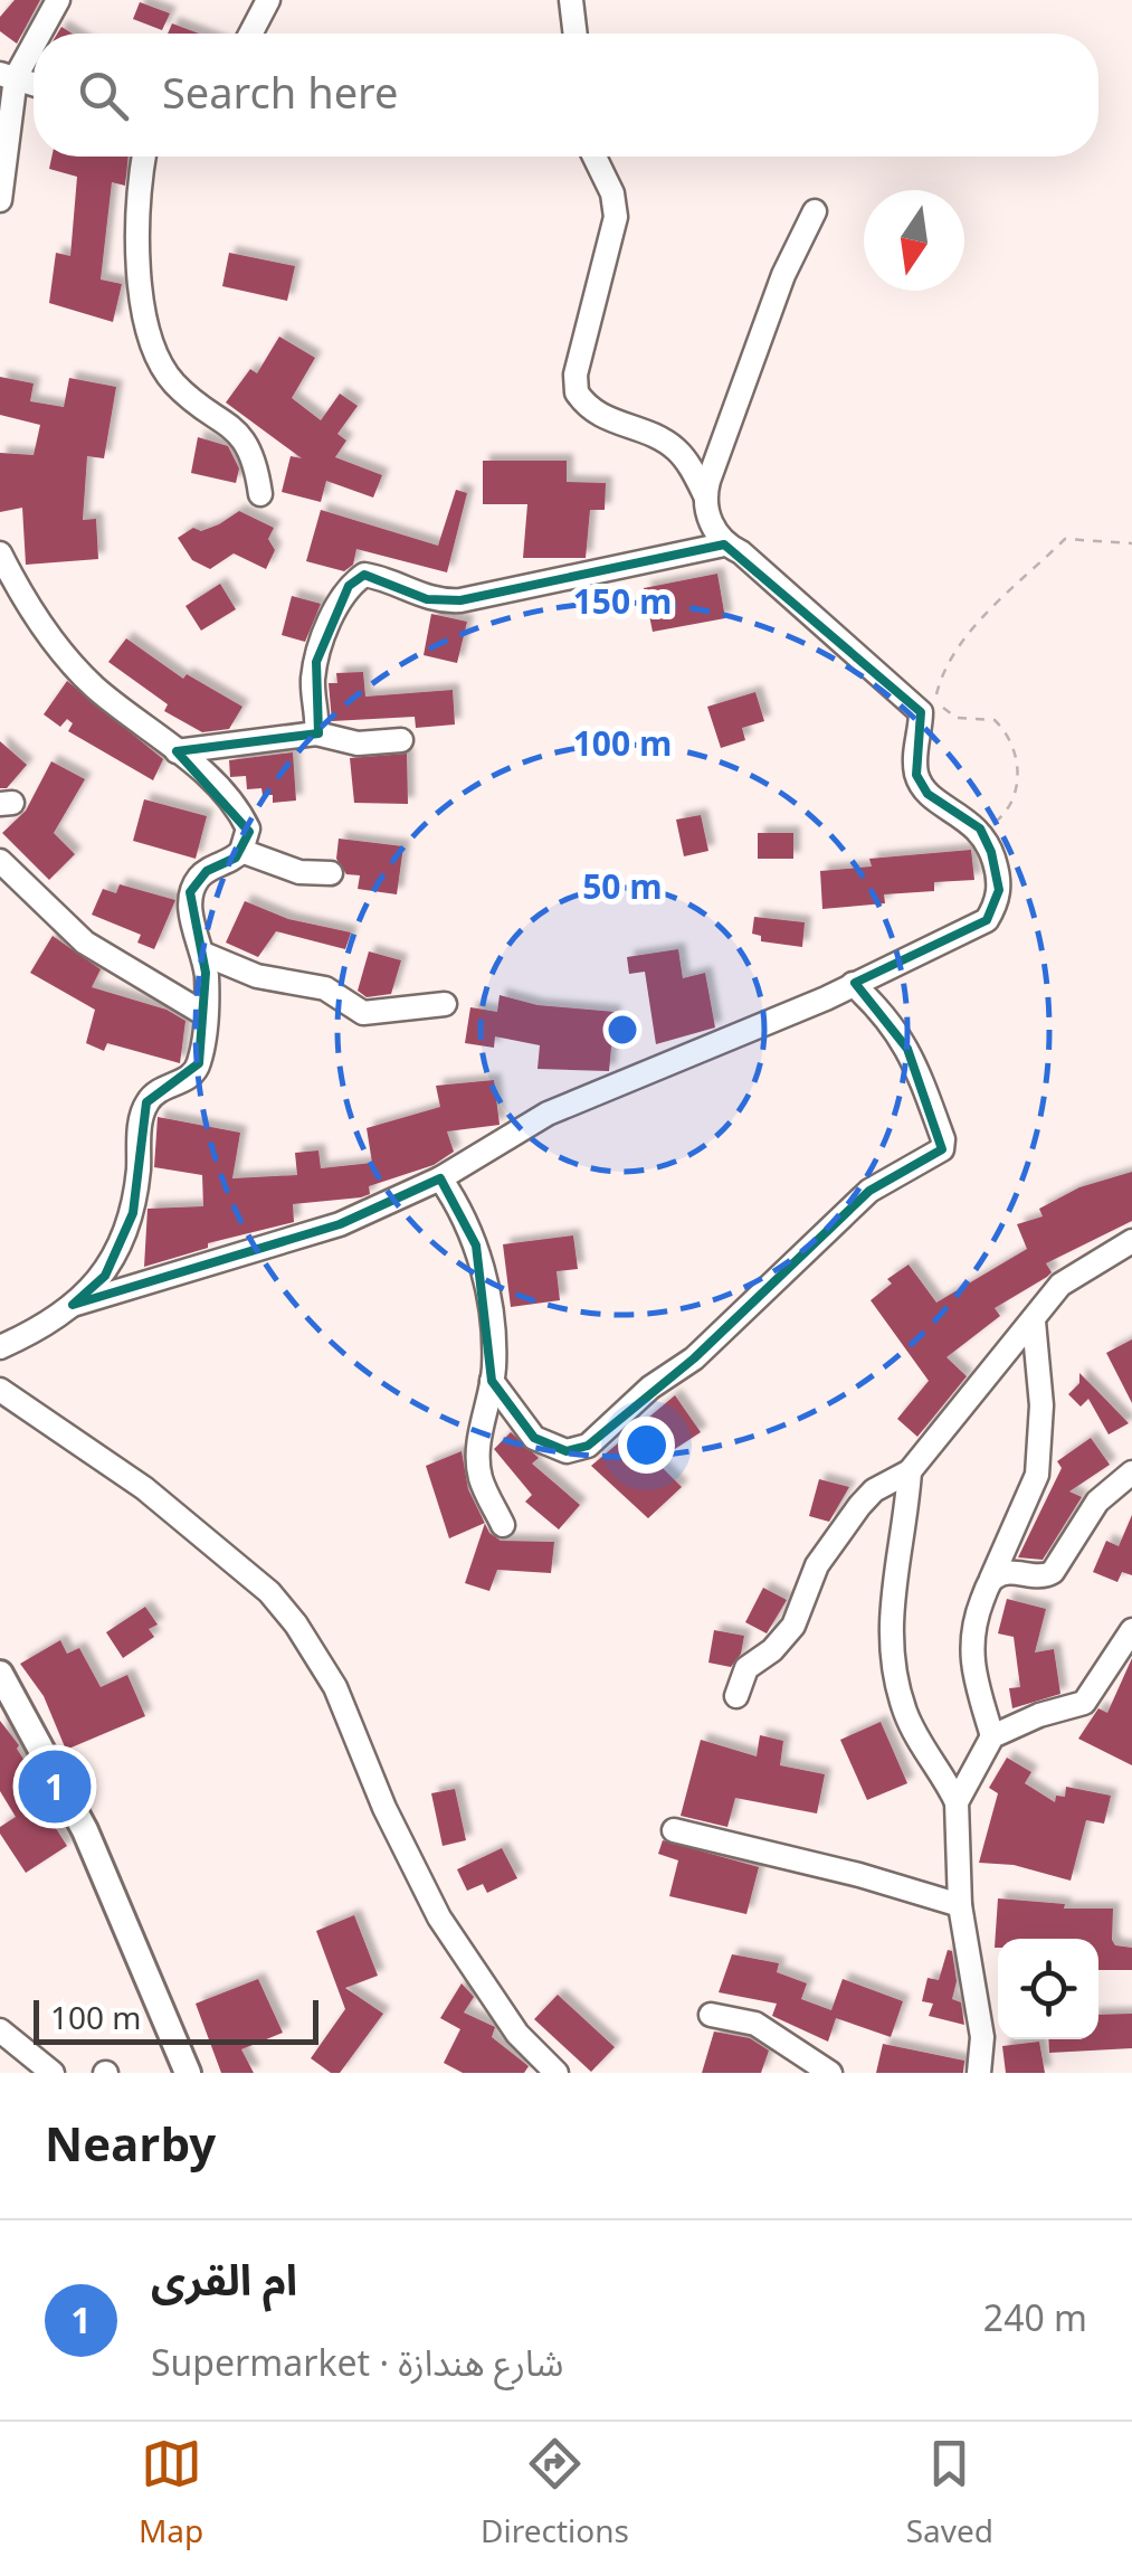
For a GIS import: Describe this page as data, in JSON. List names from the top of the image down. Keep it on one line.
{"scale_bar":"100 m","north":"bottom","page":{"search":"Search here","pins":"1","scale":"100 m","heading":"Nearby","list":[{"mark":"1","name":"ام القرى","note":"Supermarket · شارع هندازة","value":"240 m"}],"nav":["Map","Directions","Saved"]},"rings":["150 m","100 m","50 m"]}
